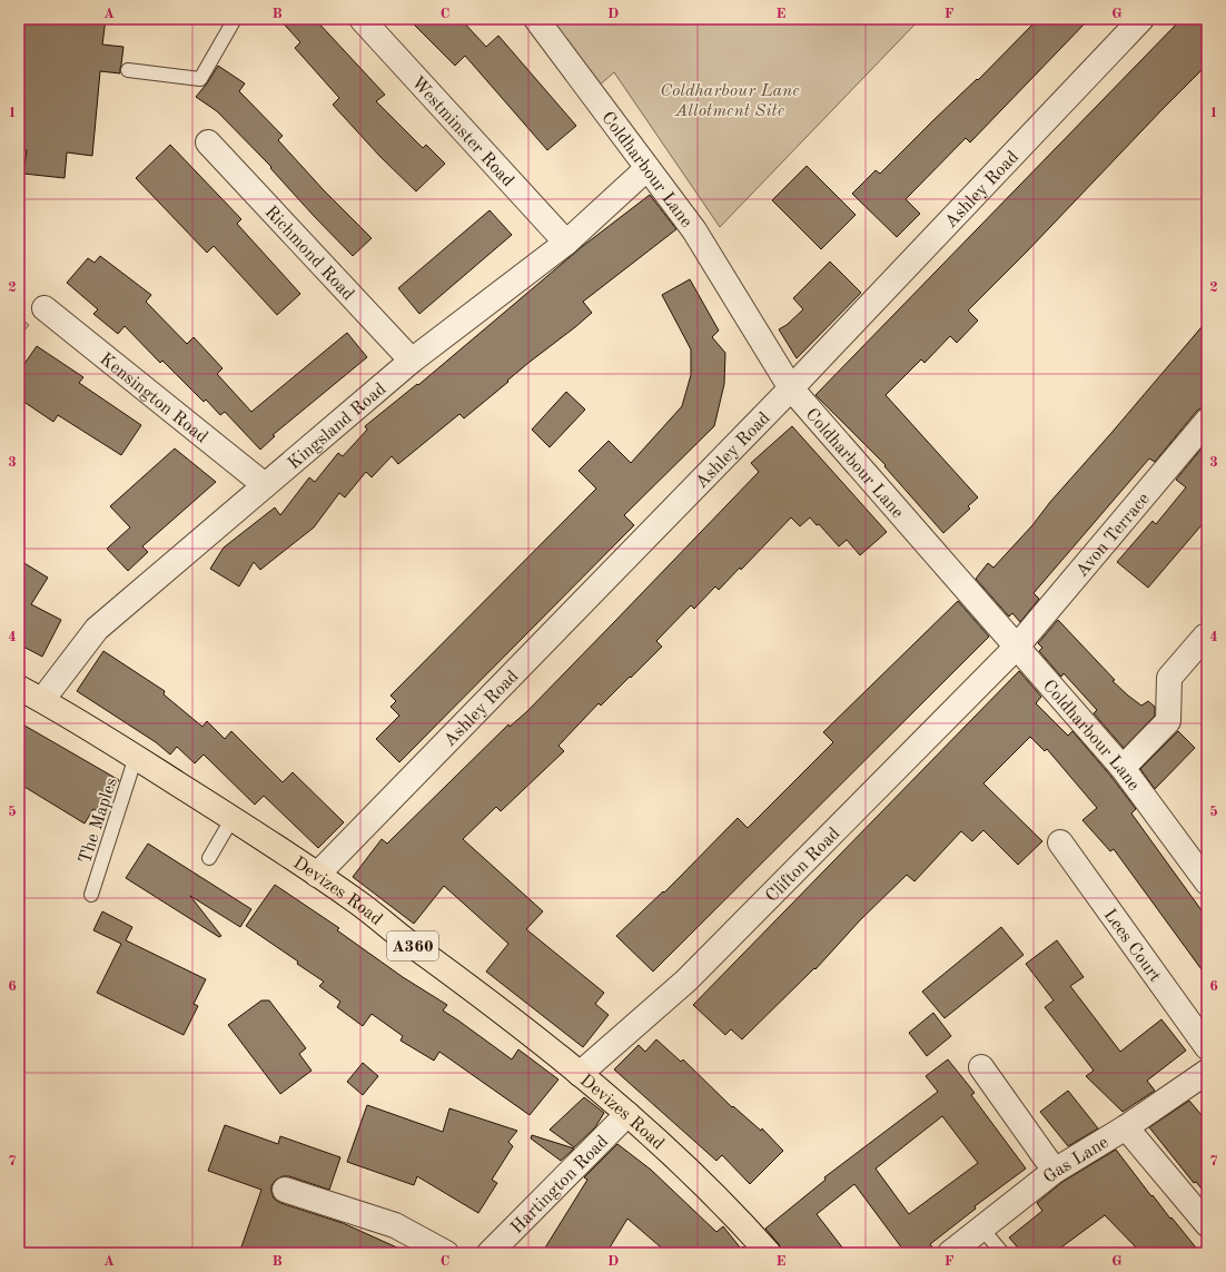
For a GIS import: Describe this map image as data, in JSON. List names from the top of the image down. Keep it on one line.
{"streets":{"main road":["Devizes Road","A360"],"street":["Westminster Road","Coldharbour Lane","Ashley Road","Richmond Road","Kensington Road","Kingsland Road","Avon Terrace","Clifton Road","Lees Court","Gas Lane","Hartington Road"],"lane":["The Maples"]},"crossings":[["Westminster Road","Kingsland Road"],["Coldharbour Lane","Ashley Road"],["Coldharbour Lane","Kingsland Road"],["Coldharbour Lane","Avon Terrace"],["Coldharbour Lane","Clifton Road"],["Ashley Road","Devizes Road"],["Richmond Road","Kingsland Road"],["Kensington Road","Kingsland Road"],["Kingsland Road","Devizes Road"],["Avon Terrace","Clifton Road"],["The Maples","Devizes Road"],["Clifton Road","Devizes Road"],["Devizes Road","Hartington Road"]],"parks":["Coldharbour Lane Allotment Site"],"grid":{"columns":["A","B","C","D","E","F","G"],"rows":["1","2","3","4","5","6","7"]}}
